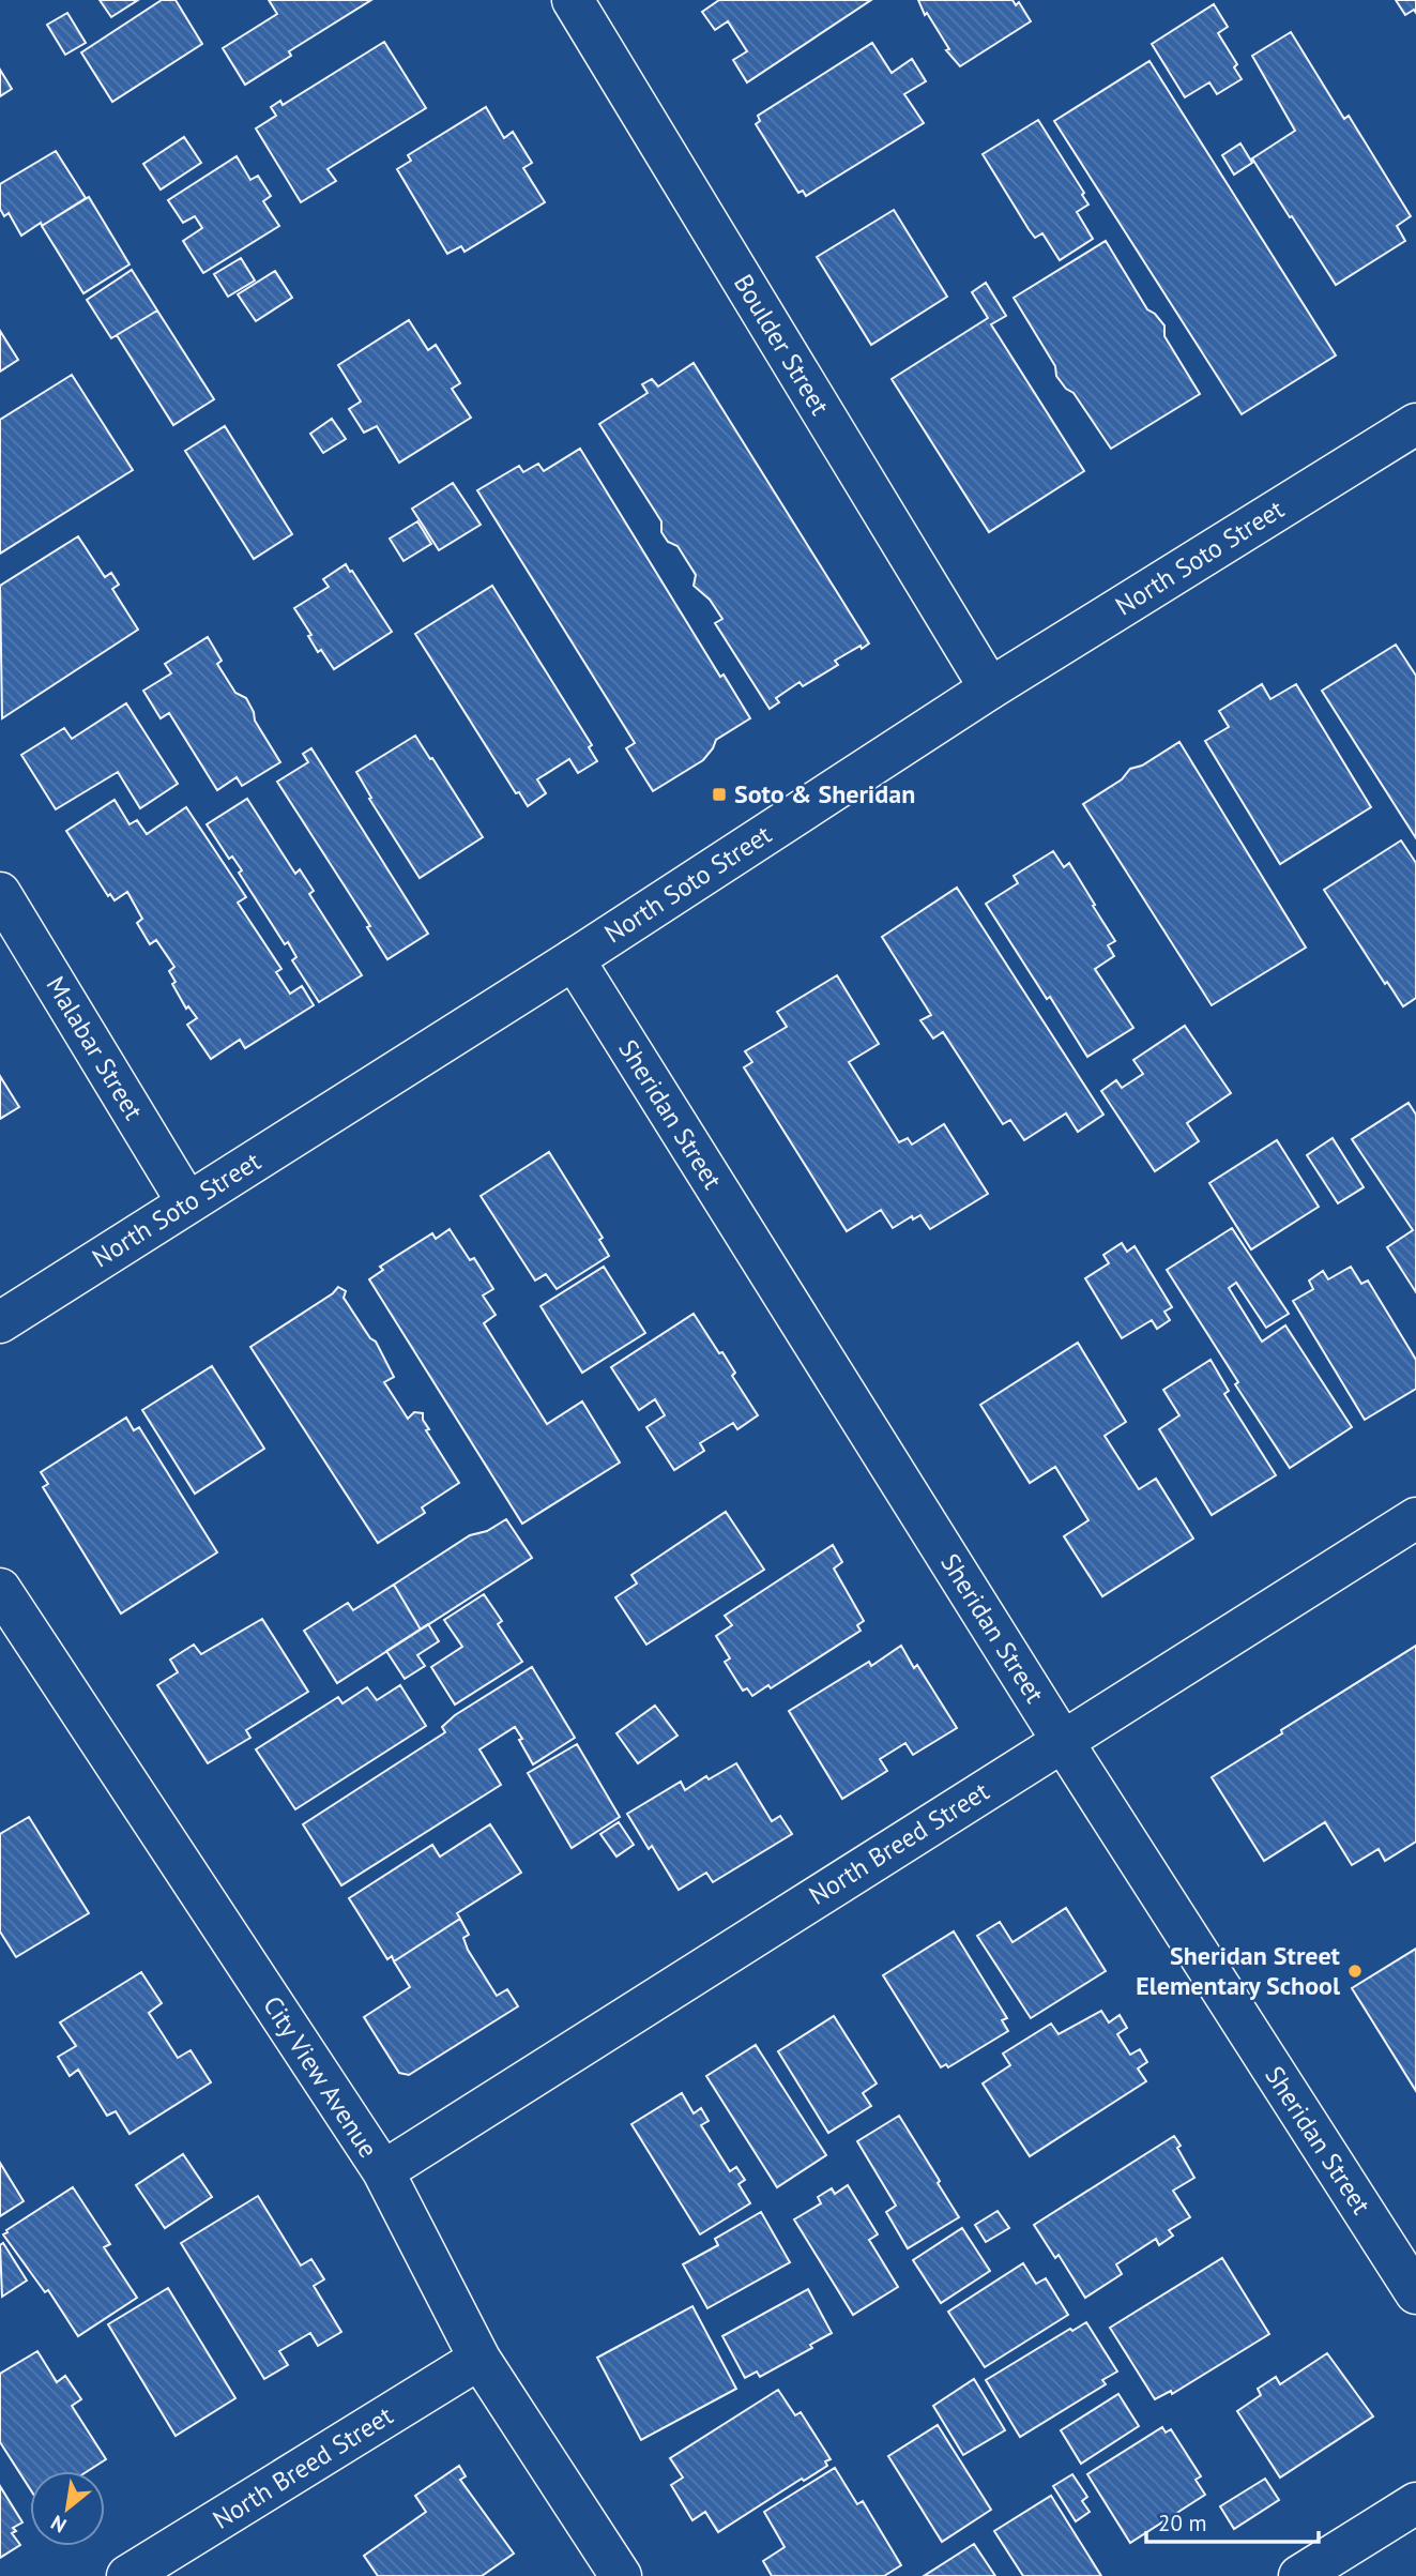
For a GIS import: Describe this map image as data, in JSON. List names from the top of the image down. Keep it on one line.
{"streets":{"street":["Boulder Street","North Soto Street","Malabar Street","Sheridan Street","North Breed Street","City View Avenue"]},"crossings":[["Boulder Street","North Soto Street"],["North Soto Street","Malabar Street"],["North Soto Street","Sheridan Street"],["Sheridan Street","North Breed Street"],["North Breed Street","City View Avenue"]],"places":{"transit":["Soto & Sheridan"],"other":["Sheridan Street Elementary School"]},"scale_bar":"20 m","north":"bottom left"}
